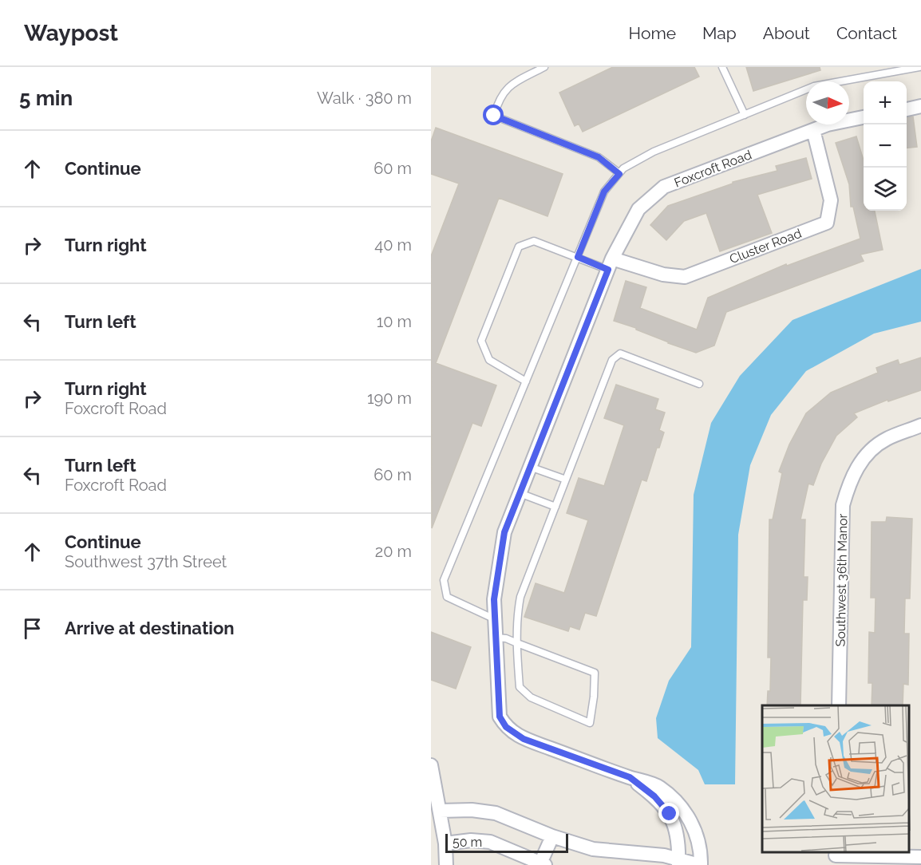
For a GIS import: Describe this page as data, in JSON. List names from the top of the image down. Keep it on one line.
{"streets":{"street":["Foxcroft Road","Cluster Road","Southwest 36th Manor"]},"crossings":[["Foxcroft Road","Cluster Road"]],"scale_bar":"50 m","north":"right","page":{"header":"Waypost","nav":["Home","Map","About","Contact"],"heading":["5 min","Walk · 380 m"],"map_buttons":["+","−"],"list":[["Continue","60 m"],["Turn right","40 m"],["Turn left","10 m"],["Turn right","Foxcroft Road","190 m"],["Turn left","Foxcroft Road","60 m"],["Continue","Southwest 37th Street","20 m"],"Arrive at destination"],"scale":"50 m"}}
